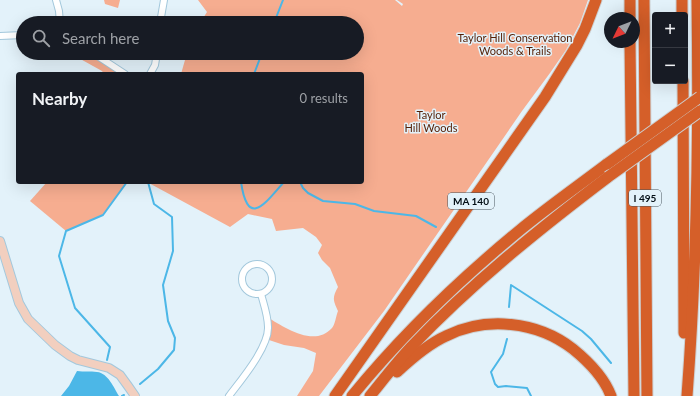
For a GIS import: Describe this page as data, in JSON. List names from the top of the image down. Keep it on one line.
{"streets":{"highway":["I 495","MA 140"]},"parks":["Taylor Hill Conservation Woods & Trails","Taylor Hill Woods"],"north":"bottom left","page":{"map_buttons":["+","−"],"search":"Search here","heading":["Nearby","0 results"]}}
